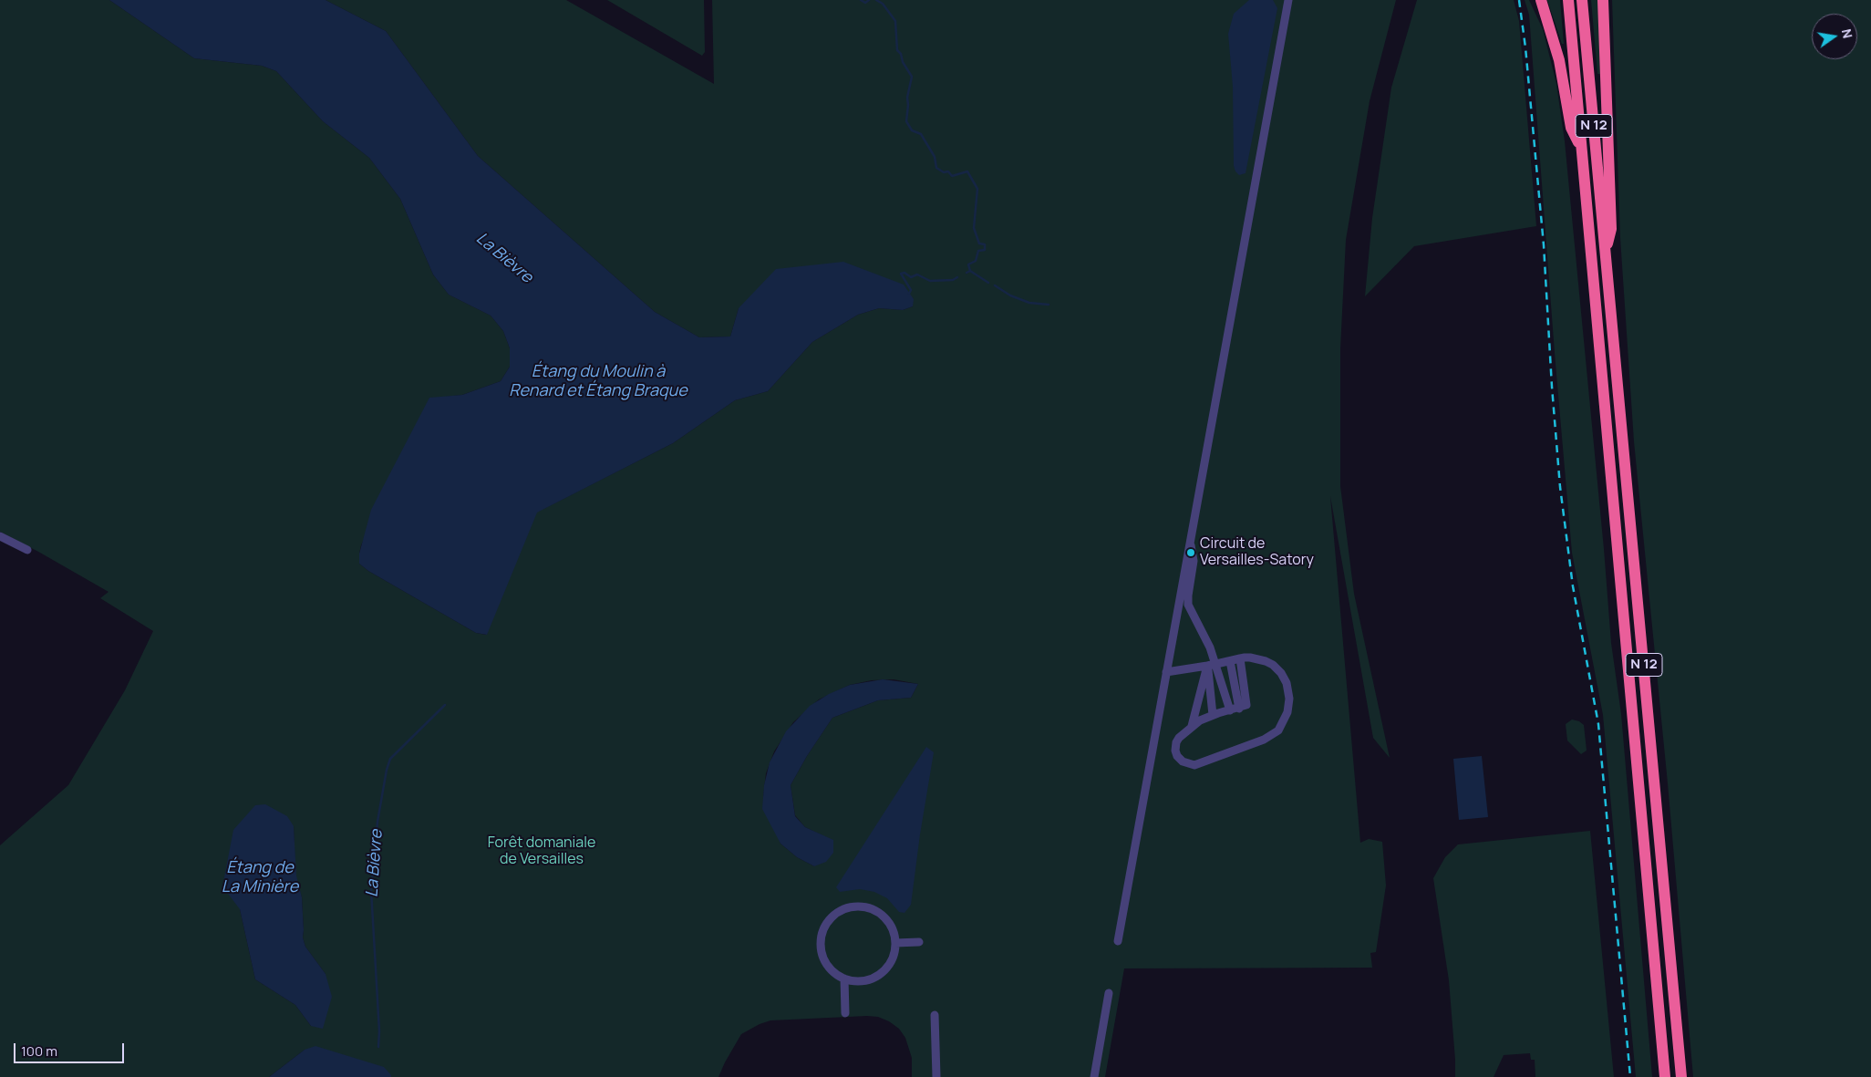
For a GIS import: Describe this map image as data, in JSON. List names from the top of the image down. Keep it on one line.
{"streets":{"highway":["N 12"]},"water":["La Bièvre","Étang du Moulin à Renard et Étang Braque","Étang de La Minière"],"parks":["Forêt domaniale de Versailles"],"places":["Circuit de Versailles-Satory"],"scale_bar":"100 m","north":"right"}
